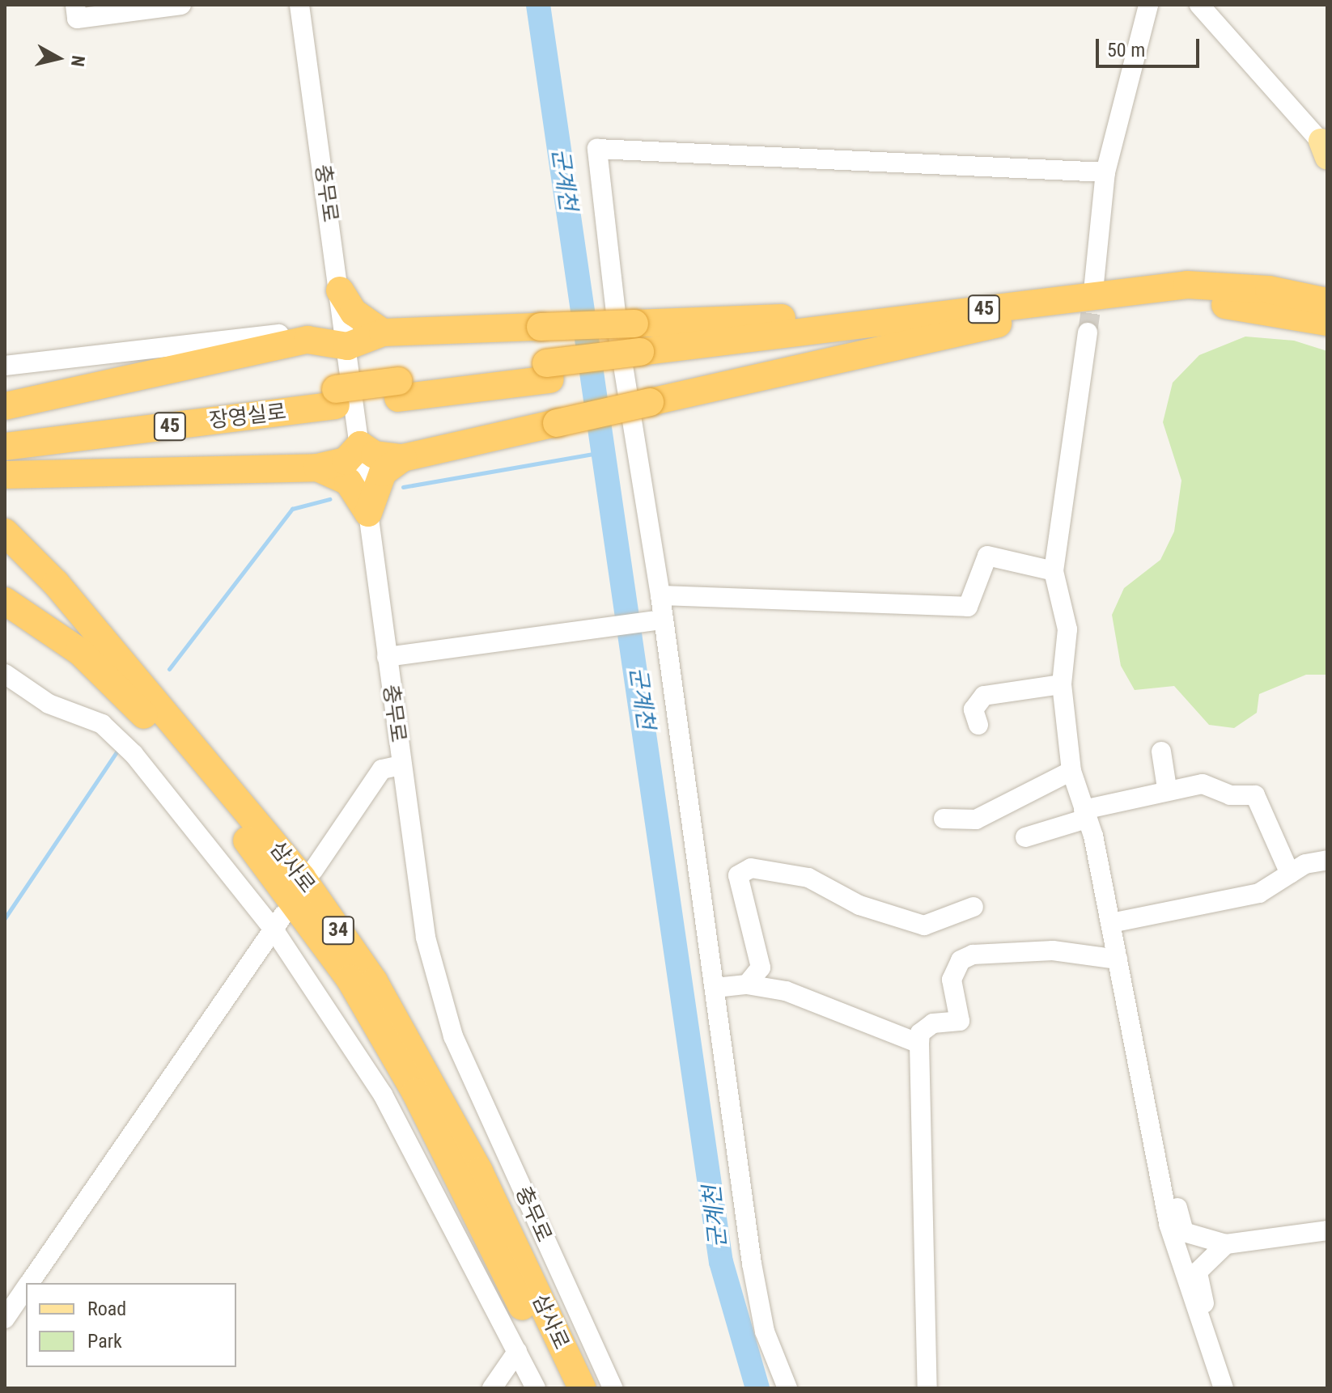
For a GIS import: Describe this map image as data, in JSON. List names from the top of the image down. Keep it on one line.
{"streets":{"highway":["45","장영실로","삼사로","34"],"street":["충무로"]},"crossings":[["45","장영실로"]],"water":["군계천"],"legend":["Road","Park"],"scale_bar":"50 m","north":"right"}
